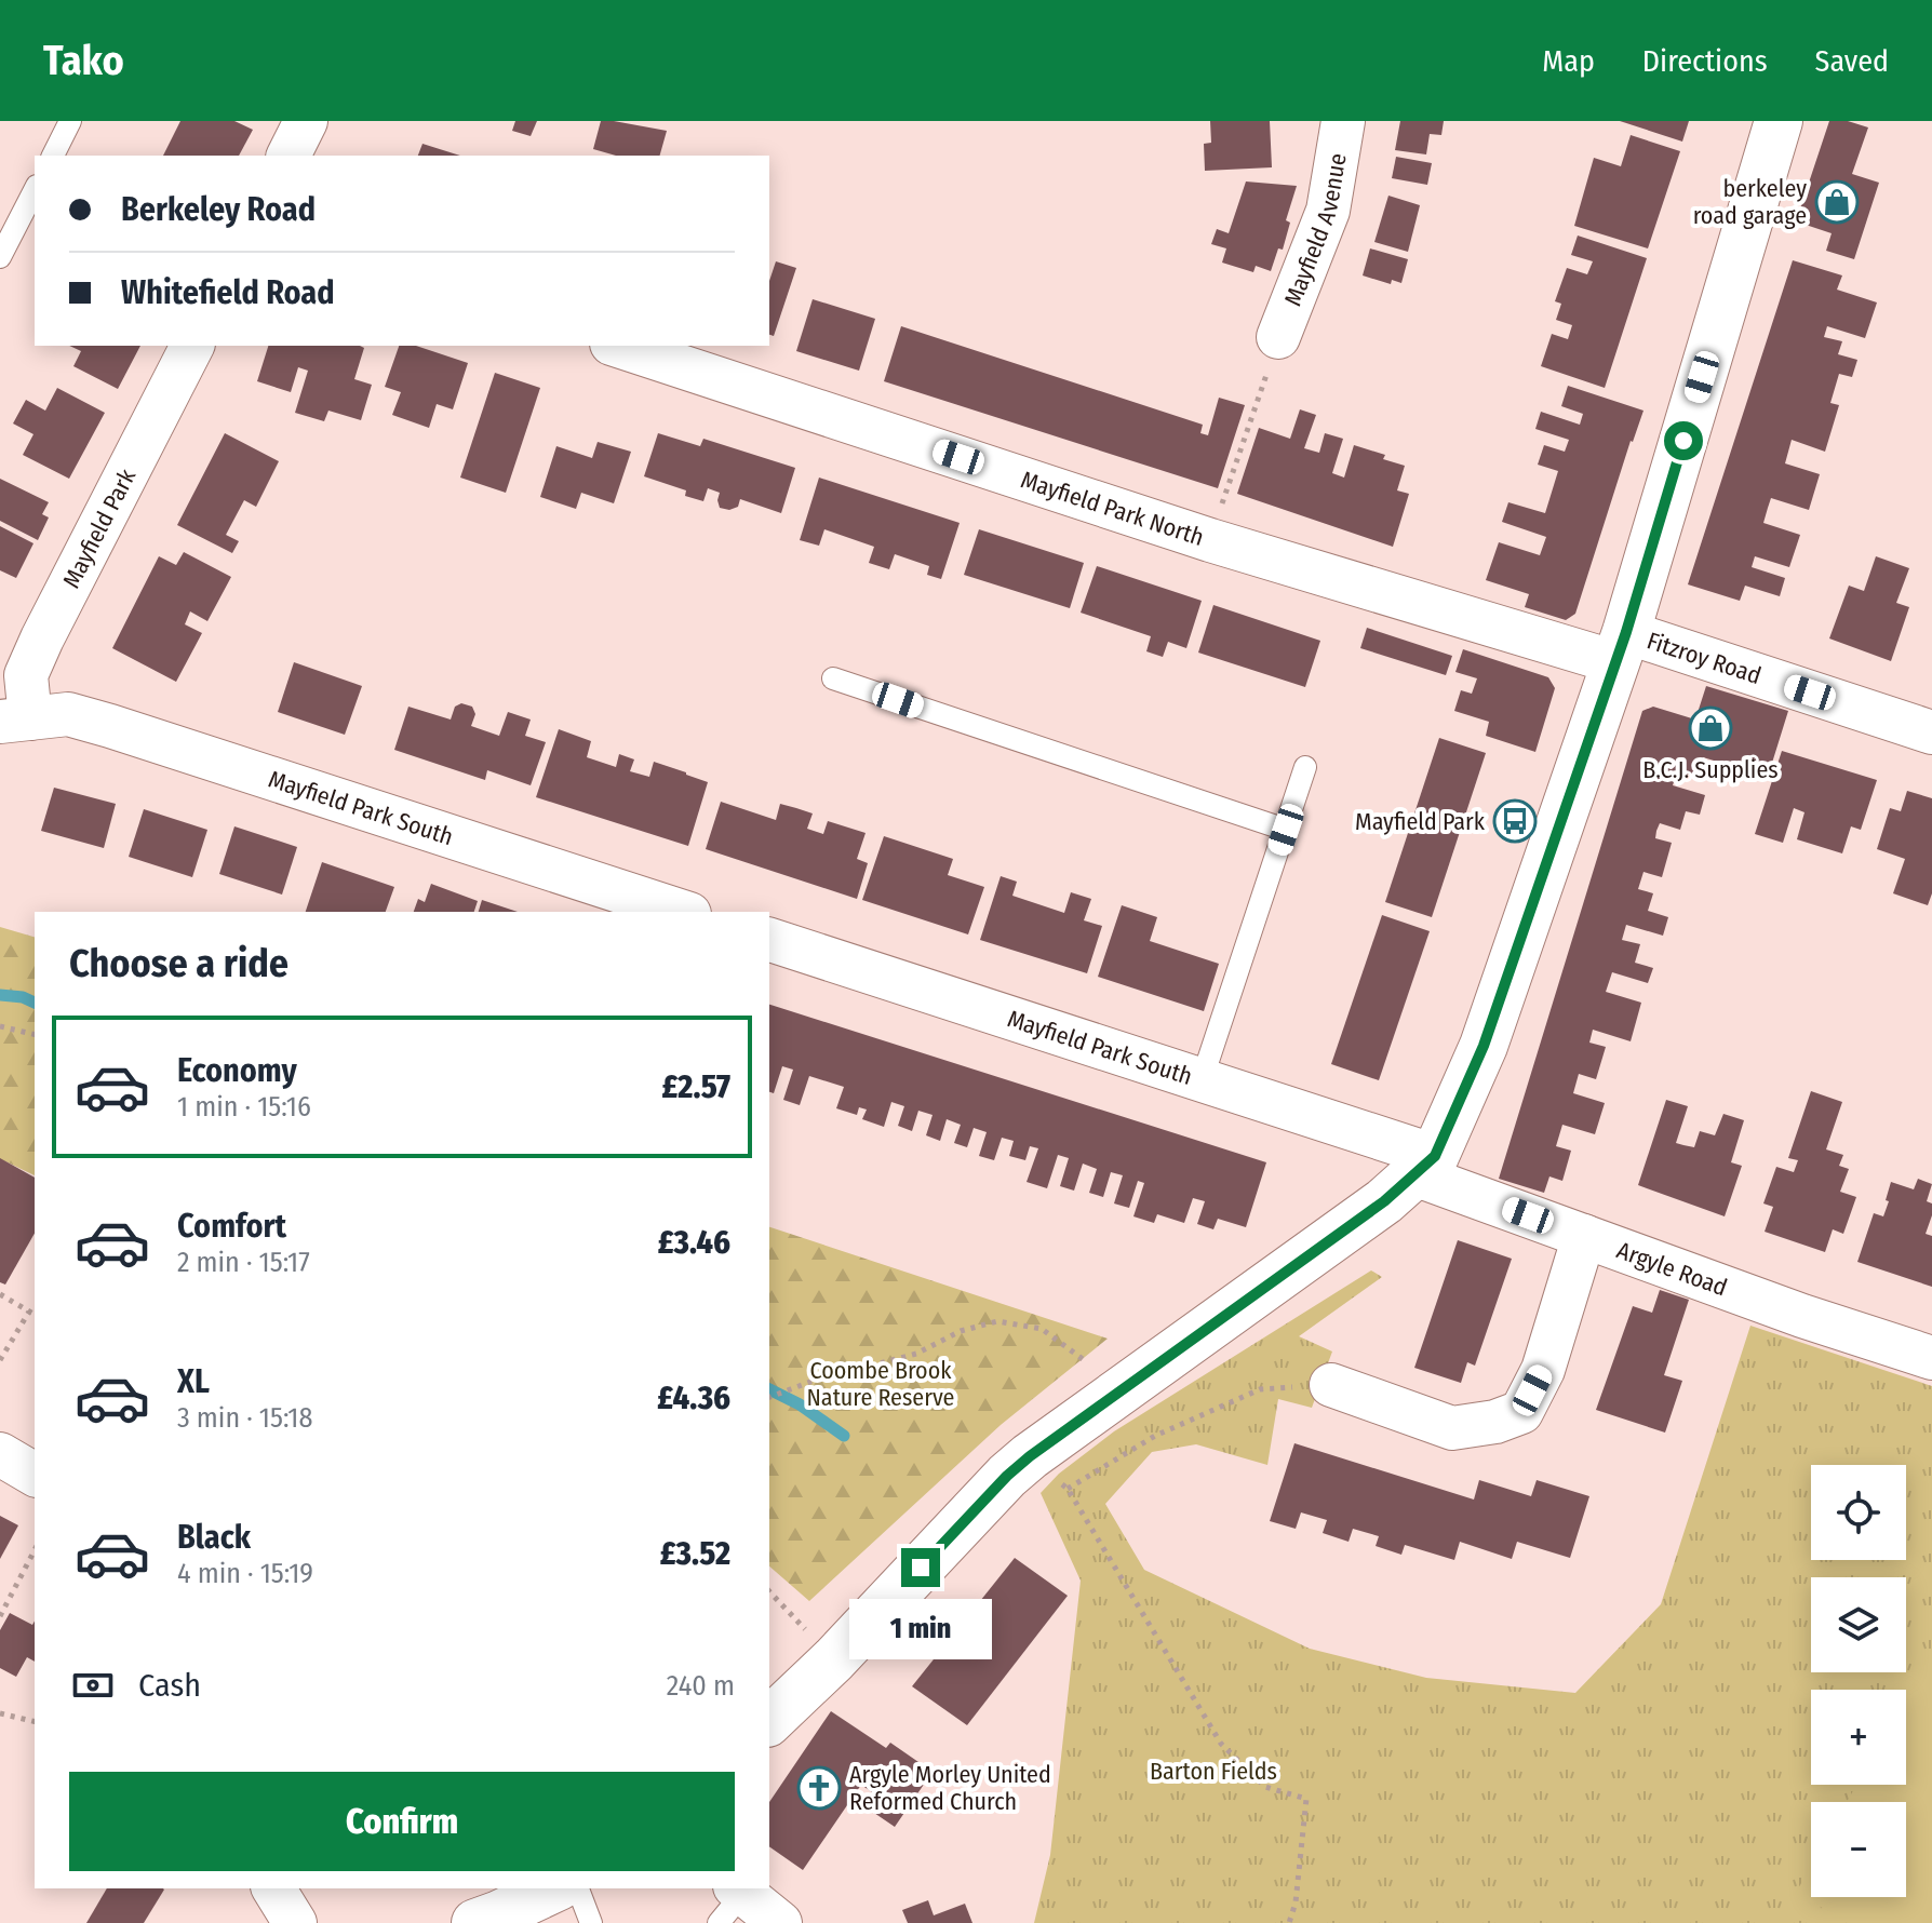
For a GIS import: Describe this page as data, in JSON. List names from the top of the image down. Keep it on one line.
{"streets":{"street":["Mayfield Avenue","Mayfield Park North","Mayfield Park","Fitzroy Road","Mayfield Park South","Argyle Road"]},"crossings":[["Mayfield Park North","Fitzroy Road"],["Mayfield Park","Mayfield Park South"],["Mayfield Park South","Argyle Road"]],"parks":["Coombe Brook Nature Reserve","Barton Fields"],"places":{"shop":["berkeley road garage","B.C.J. Supplies"],"bus stop":["Mayfield Park"],"church":["Argyle Morley United Reformed Church"]},"page":{"header":"Tako","nav":["Map","Directions","Saved"],"banner":["Berkeley Road","Whitefield Road"],"heading":"Choose a ride","list":[{"name":"Economy","note":"1 min · 15:16","value":"£2.57"},{"name":"Comfort","note":"2 min · 15:17","value":"£3.46"},{"name":"XL","note":"3 min · 15:18","value":"£4.36"},{"name":"Black","note":"4 min · 15:19","value":"£3.52"}],"map_buttons":["+","−"],"bubble":"1 min","pay":["Cash","240 m"],"buttons":"Confirm"}}
